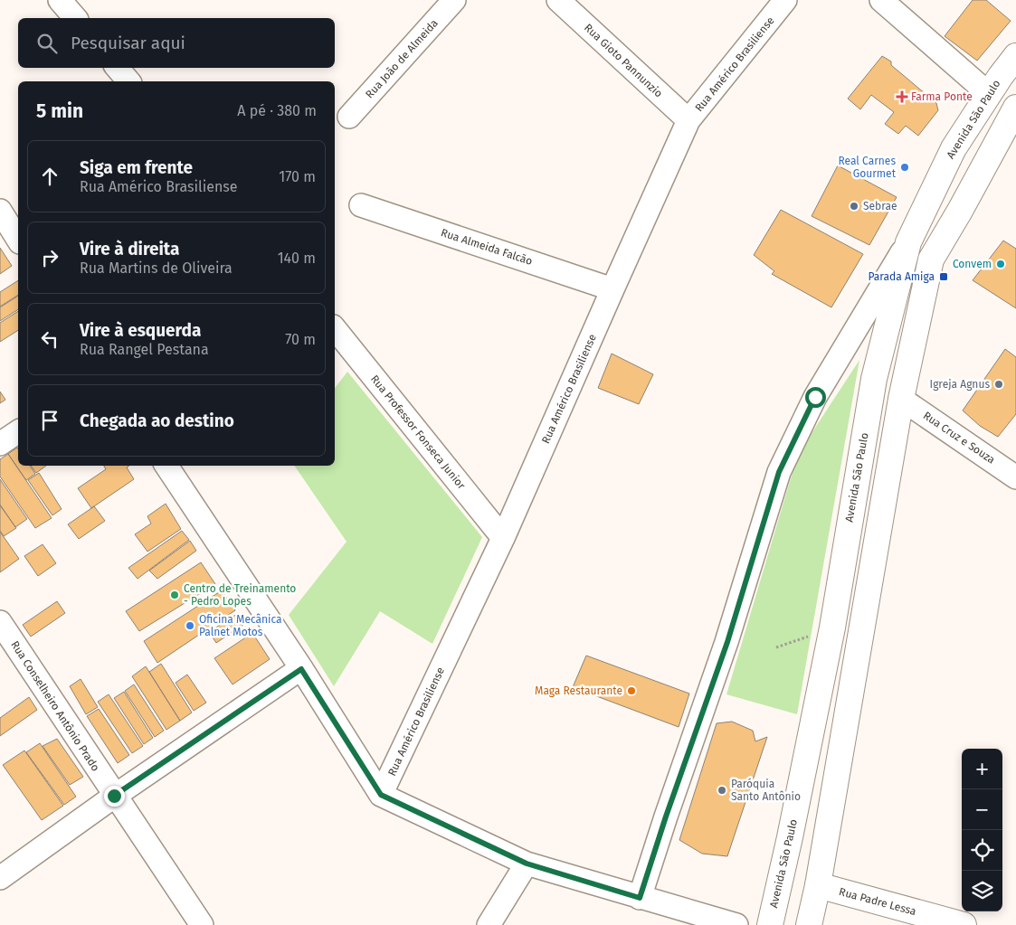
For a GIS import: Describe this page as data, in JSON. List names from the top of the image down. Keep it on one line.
{"streets":{"main road":["Avenida São Paulo","Rua Padre Lessa"],"street":["Rua João de Almeida","Rua Gioto Pannunzio","Rua Américo Brasiliense","Rua Almeida Falcão","Rua Professor Fonseca Junior","Rua Cruz e Souza","Rua Conselheiro Antônio Prado"]},"crossings":[["Rua Gioto Pannunzio","Rua Américo Brasiliense"],["Rua Américo Brasiliense","Rua Almeida Falcão"],["Rua Américo Brasiliense","Rua Professor Fonseca Junior"]],"places":{"health":["Farma Ponte"],"other":["Real Carnes Gourmet","Sebrae","Convem","Igreja Agnus","Centro de Treinamento - Pedro Lopes","Oficina Mecânica Palnet Motos","Maga Restaurante","Paróquia Santo Antônio"],"transit":["Parada Amiga"]},"page":{"search":"Pesquisar aqui","heading":["5 min","A pé · 380 m"],"list":[["Siga em frente","Rua Américo Brasiliense","170 m"],["Vire à direita","Rua Martins de Oliveira","140 m"],["Vire à esquerda","Rua Rangel Pestana","70 m"],"Chegada ao destino"],"map_buttons":["+","−"]}}
